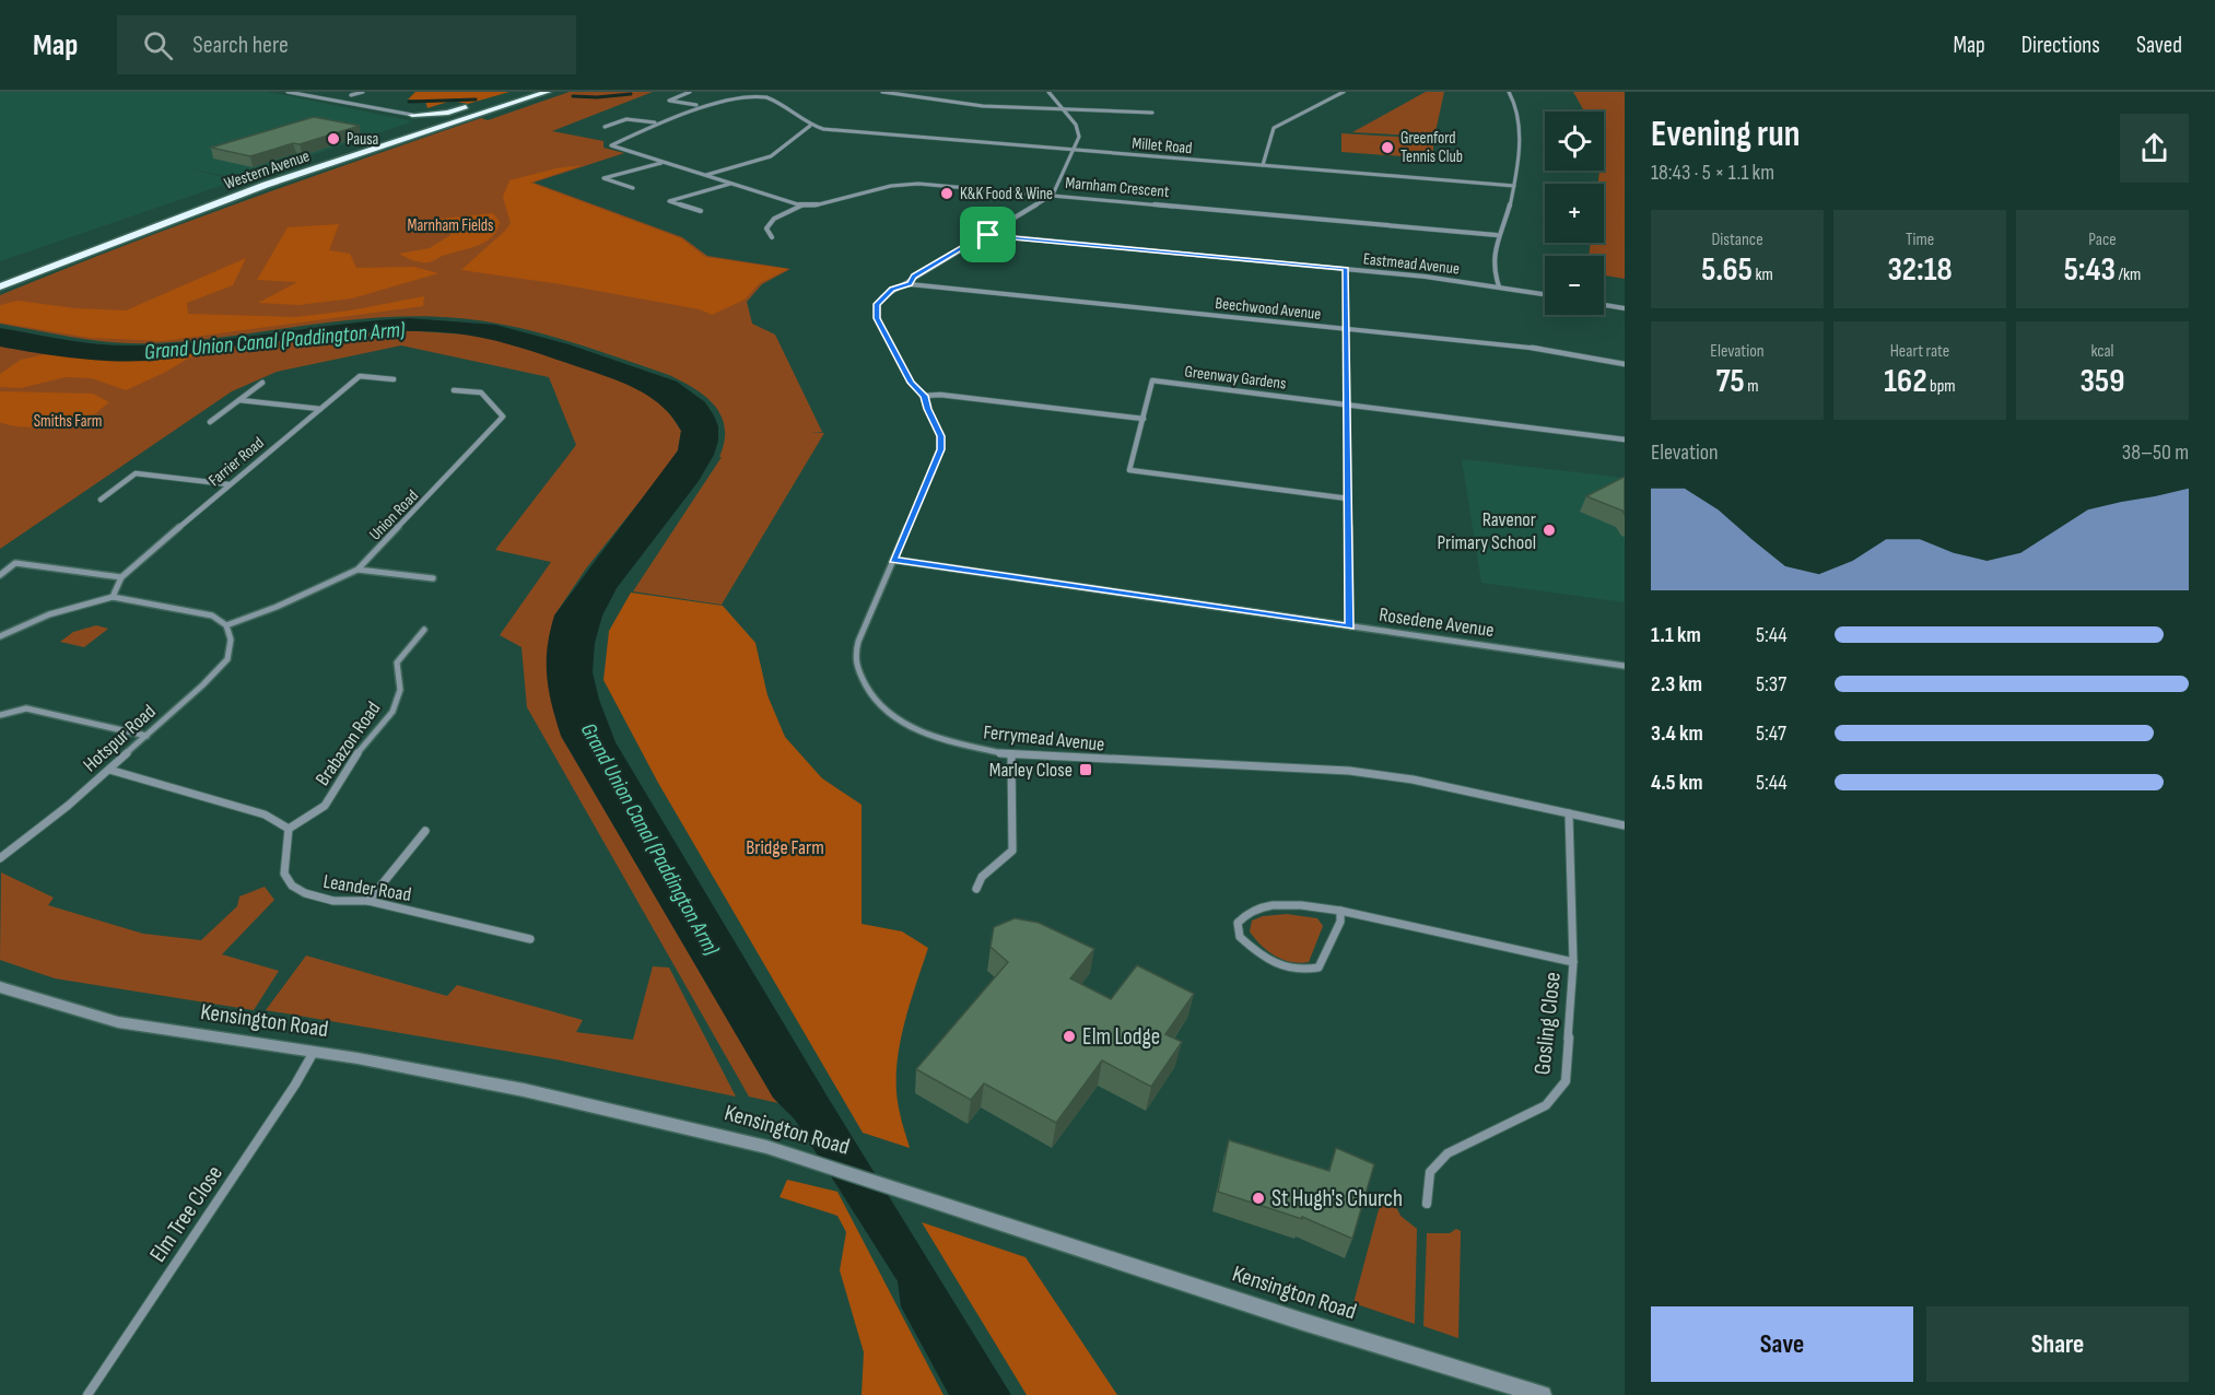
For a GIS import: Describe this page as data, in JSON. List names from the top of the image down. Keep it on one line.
{"streets":{"highway":["Western Avenue"],"street":["Millet Road","Marnham Crescent","Eastmead Avenue","Beechwood Avenue","Greenway Gardens","Farrier Road","Union Road","Rosedene Avenue","Hotspur Road","Ferrymead Avenue","Brabazon Road","Leander Road","Kensington Road","Gosling Close","Elm Tree Close"]},"crossings":[["Millet Road","Marnham Crescent"],["Marnham Crescent","Ferrymead Avenue"],["Eastmead Avenue","Ferrymead Avenue"],["Beechwood Avenue","Ferrymead Avenue"],["Union Road","Hotspur Road"],["Rosedene Avenue","Ferrymead Avenue"],["Ferrymead Avenue","Gosling Close"],["Brabazon Road","Leander Road"],["Kensington Road","Elm Tree Close"]],"water":["Grand Union Canal (Paddington Arm)"],"parks":["Marnham Fields","Smiths Farm","Bridge Farm"],"places":{"other":["Pausa","Greenford Tennis Club","K&K Food & Wine","Ravenor Primary School","Elm Lodge","St Hugh's Church"],"transit":["Marley Close"]},"page":{"header":"Map","search":"Search here","nav":["Map","Directions","Saved"],"heading":["Evening run","18:43 · 5 × 1.1 km"],"map_buttons":["+","−"],"stats":[["Distance","5.65 km"],["Time","32:18"],["Pace","5:43 /km"],["Elevation","75 m"],["Heart rate","162 bpm"],["kcal","359"]],"chart":["Elevation","38–50 m"],"list":[{"name":"1.1 km","note":"5:44"},{"name":"2.3 km","note":"5:37"},{"name":"3.4 km","note":"5:47"},{"name":"4.5 km","note":"5:44"}],"buttons":["Save","Share"]}}
